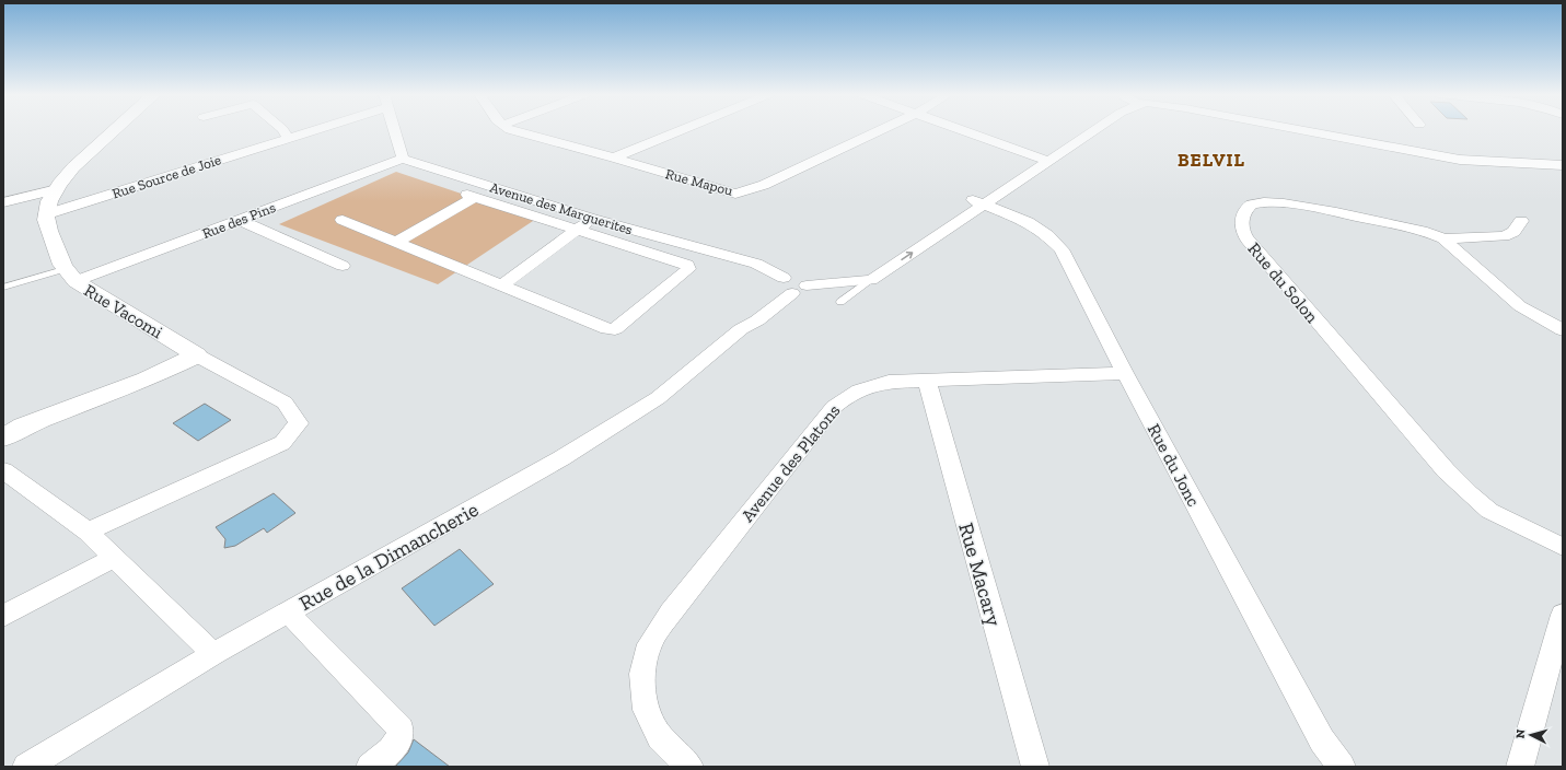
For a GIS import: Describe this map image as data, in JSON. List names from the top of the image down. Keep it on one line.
{"streets":{"street":["Rue Source de Joie","Rue Mapou","Avenue des Marguerites","Rue des Pins","Rue du Solon","Rue Vacomi","Avenue des Platons","Rue du Jonc","Rue de la Dimancherie","Rue Macary"]},"crossings":[["Avenue des Marguerites","Rue des Pins"],["Avenue des Marguerites","Rue de la Dimancherie"],["Rue des Pins","Rue Vacomi"],["Avenue des Platons","Rue du Jonc"],["Avenue des Platons","Rue Macary"]],"districts":["BELVIL"],"north":"left"}
